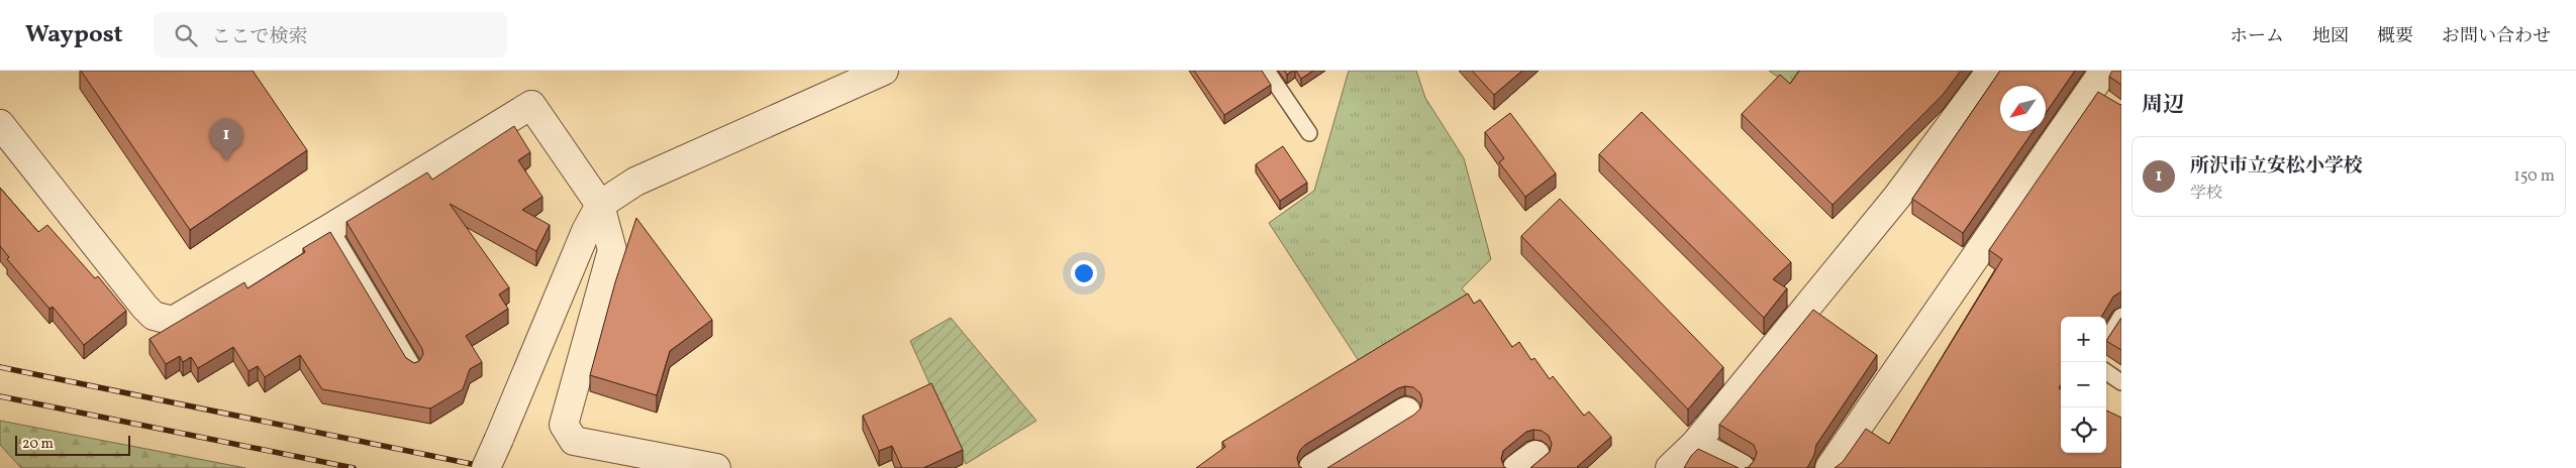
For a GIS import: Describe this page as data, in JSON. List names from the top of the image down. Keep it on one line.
{"scale_bar":"20 m","north":"bottom left","page":{"header":"Waypost","search":"ここで検索","nav":["ホーム","地図","概要","お問い合わせ"],"heading":"周辺","pins":"1","list":[{"mark":"1","name":"所沢市立安松小学校","note":"学校","value":"150 m"}],"map_buttons":["+","−"],"scale":"20 m"}}
